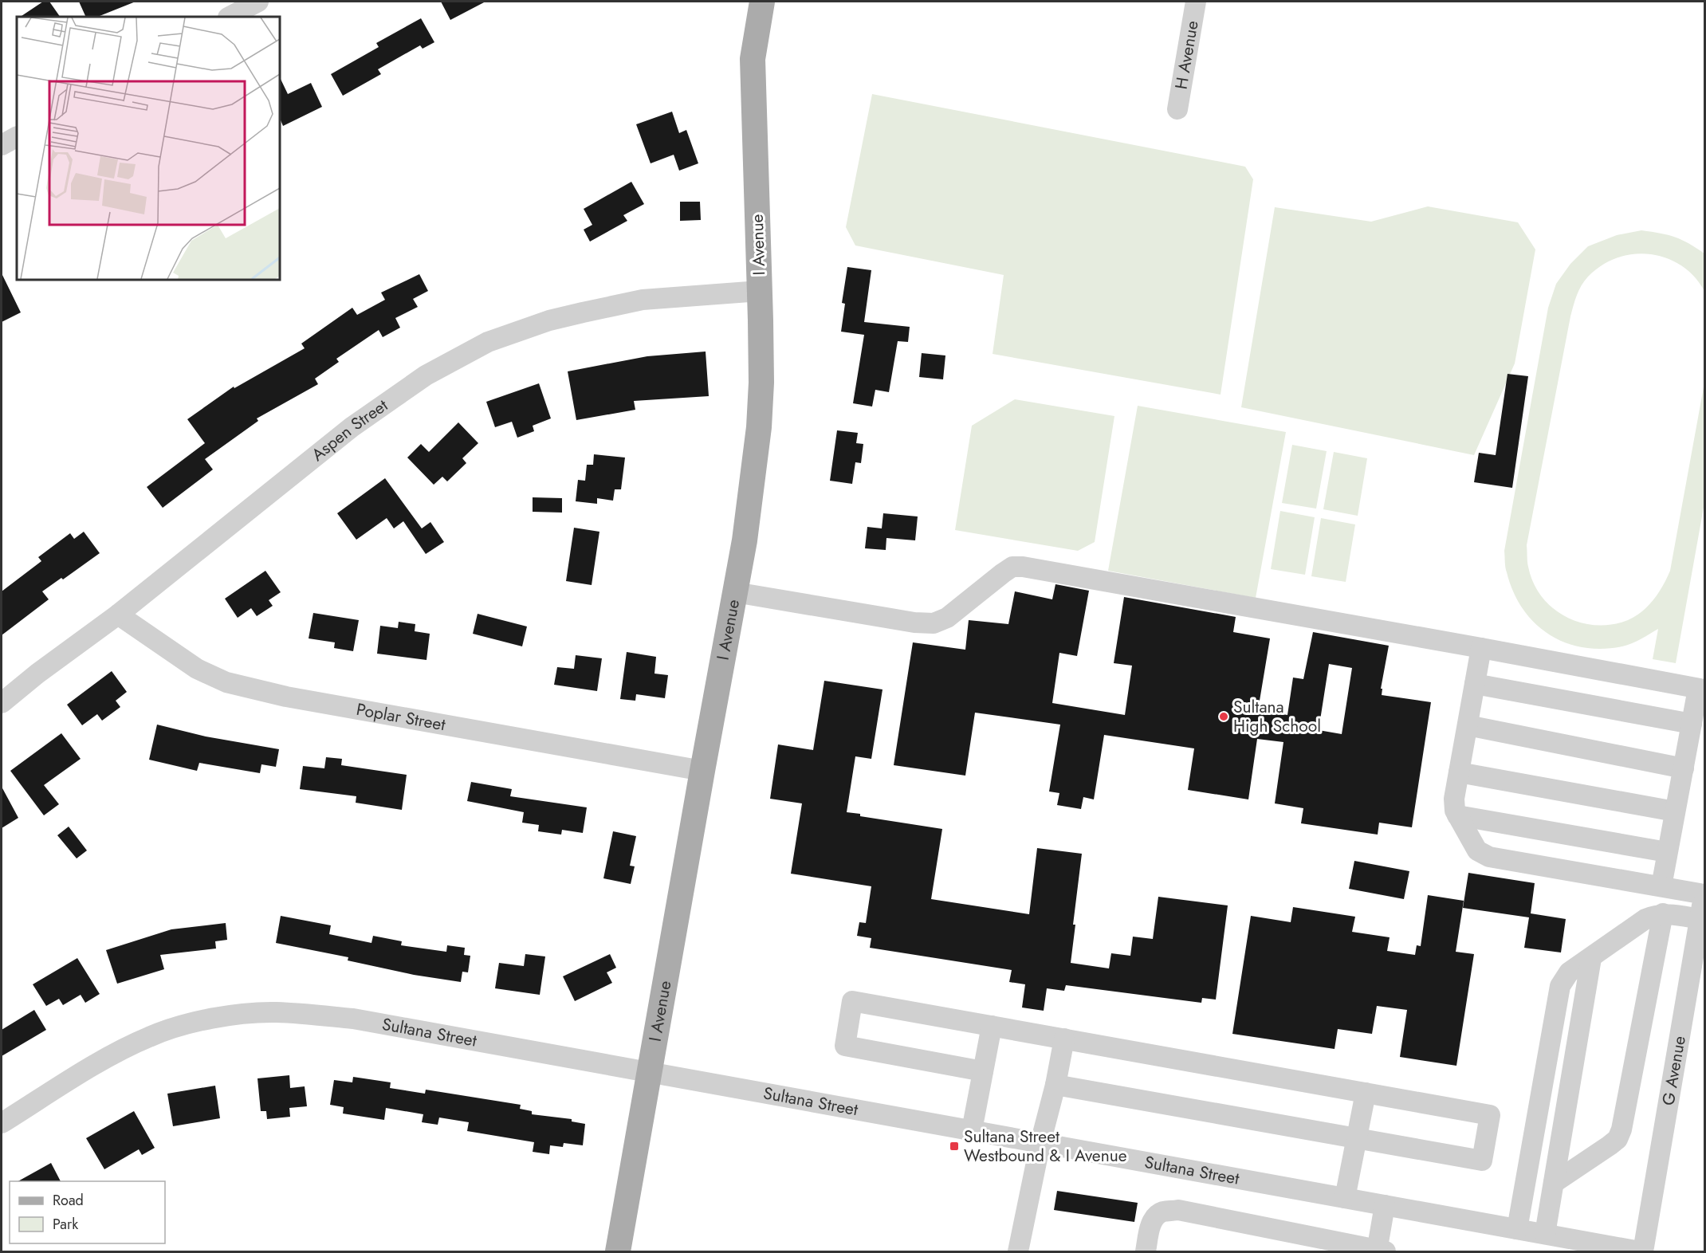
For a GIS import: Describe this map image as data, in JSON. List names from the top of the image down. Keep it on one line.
{"streets":{"main road":["I Avenue"],"street":["H Avenue","Aspen Street","Poplar Street","Sultana Street","G Avenue"]},"crossings":[["I Avenue","Aspen Street"],["I Avenue","Poplar Street"],["I Avenue","Sultana Street"],["Aspen Street","Poplar Street"],["Sultana Street","G Avenue"]],"places":{"other":["Sultana High School"],"transit":["Sultana Street Westbound & I Avenue"]},"legend":["Road","Park"]}
